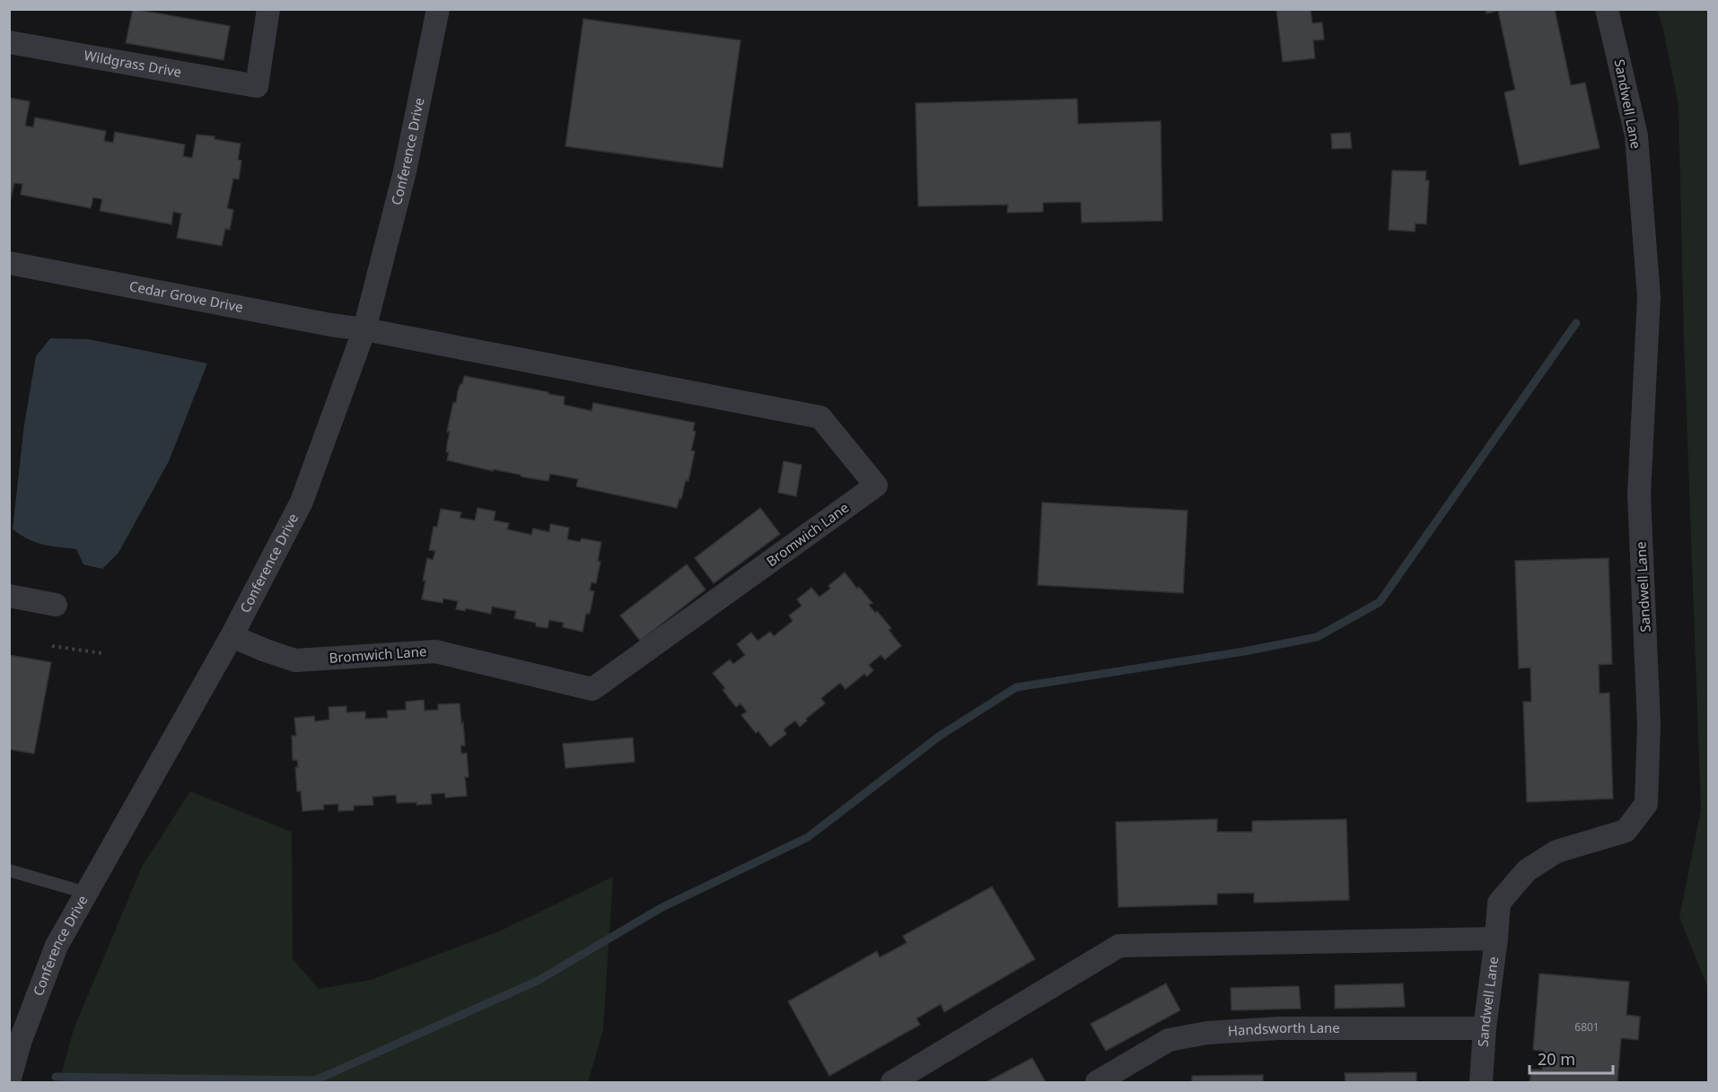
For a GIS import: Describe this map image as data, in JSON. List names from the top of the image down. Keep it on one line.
{"streets":{"street":["Wildgrass Drive","Sandwell Lane","Conference Drive","Cedar Grove Drive","Bromwich Lane","Handsworth Lane"]},"crossings":[["Sandwell Lane","Handsworth Lane"],["Conference Drive","Cedar Grove Drive"],["Conference Drive","Bromwich Lane"],["Cedar Grove Drive","Bromwich Lane"]],"house_numbers":["6801"],"scale_bar":"20 m"}
